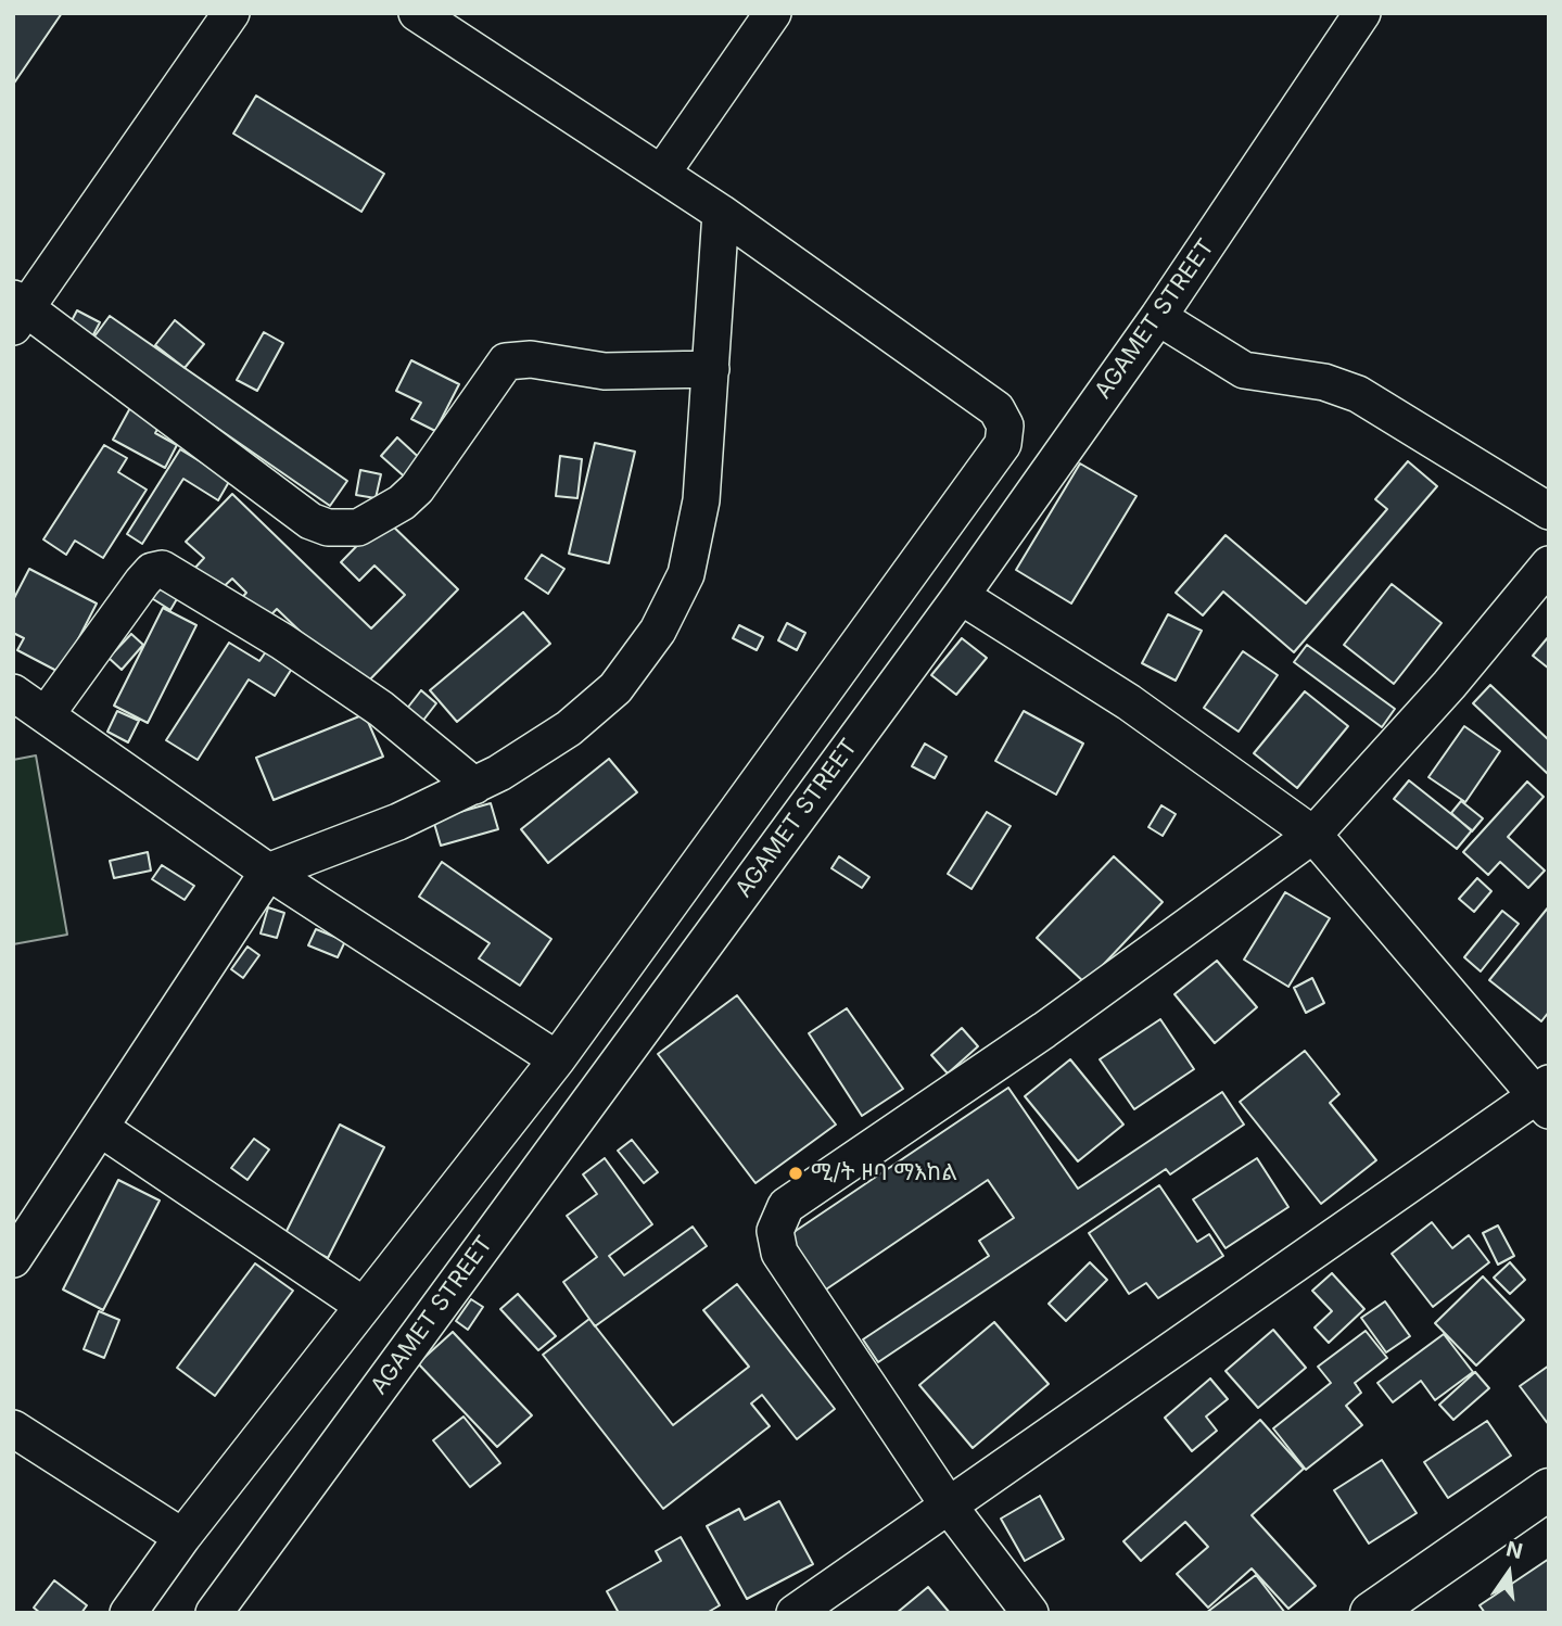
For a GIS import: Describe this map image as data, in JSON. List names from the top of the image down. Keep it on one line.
{"streets":{"street":["AGAMET STREET"]},"places":["ሚ/ት ዞባ ማእከል"],"north":"top"}
